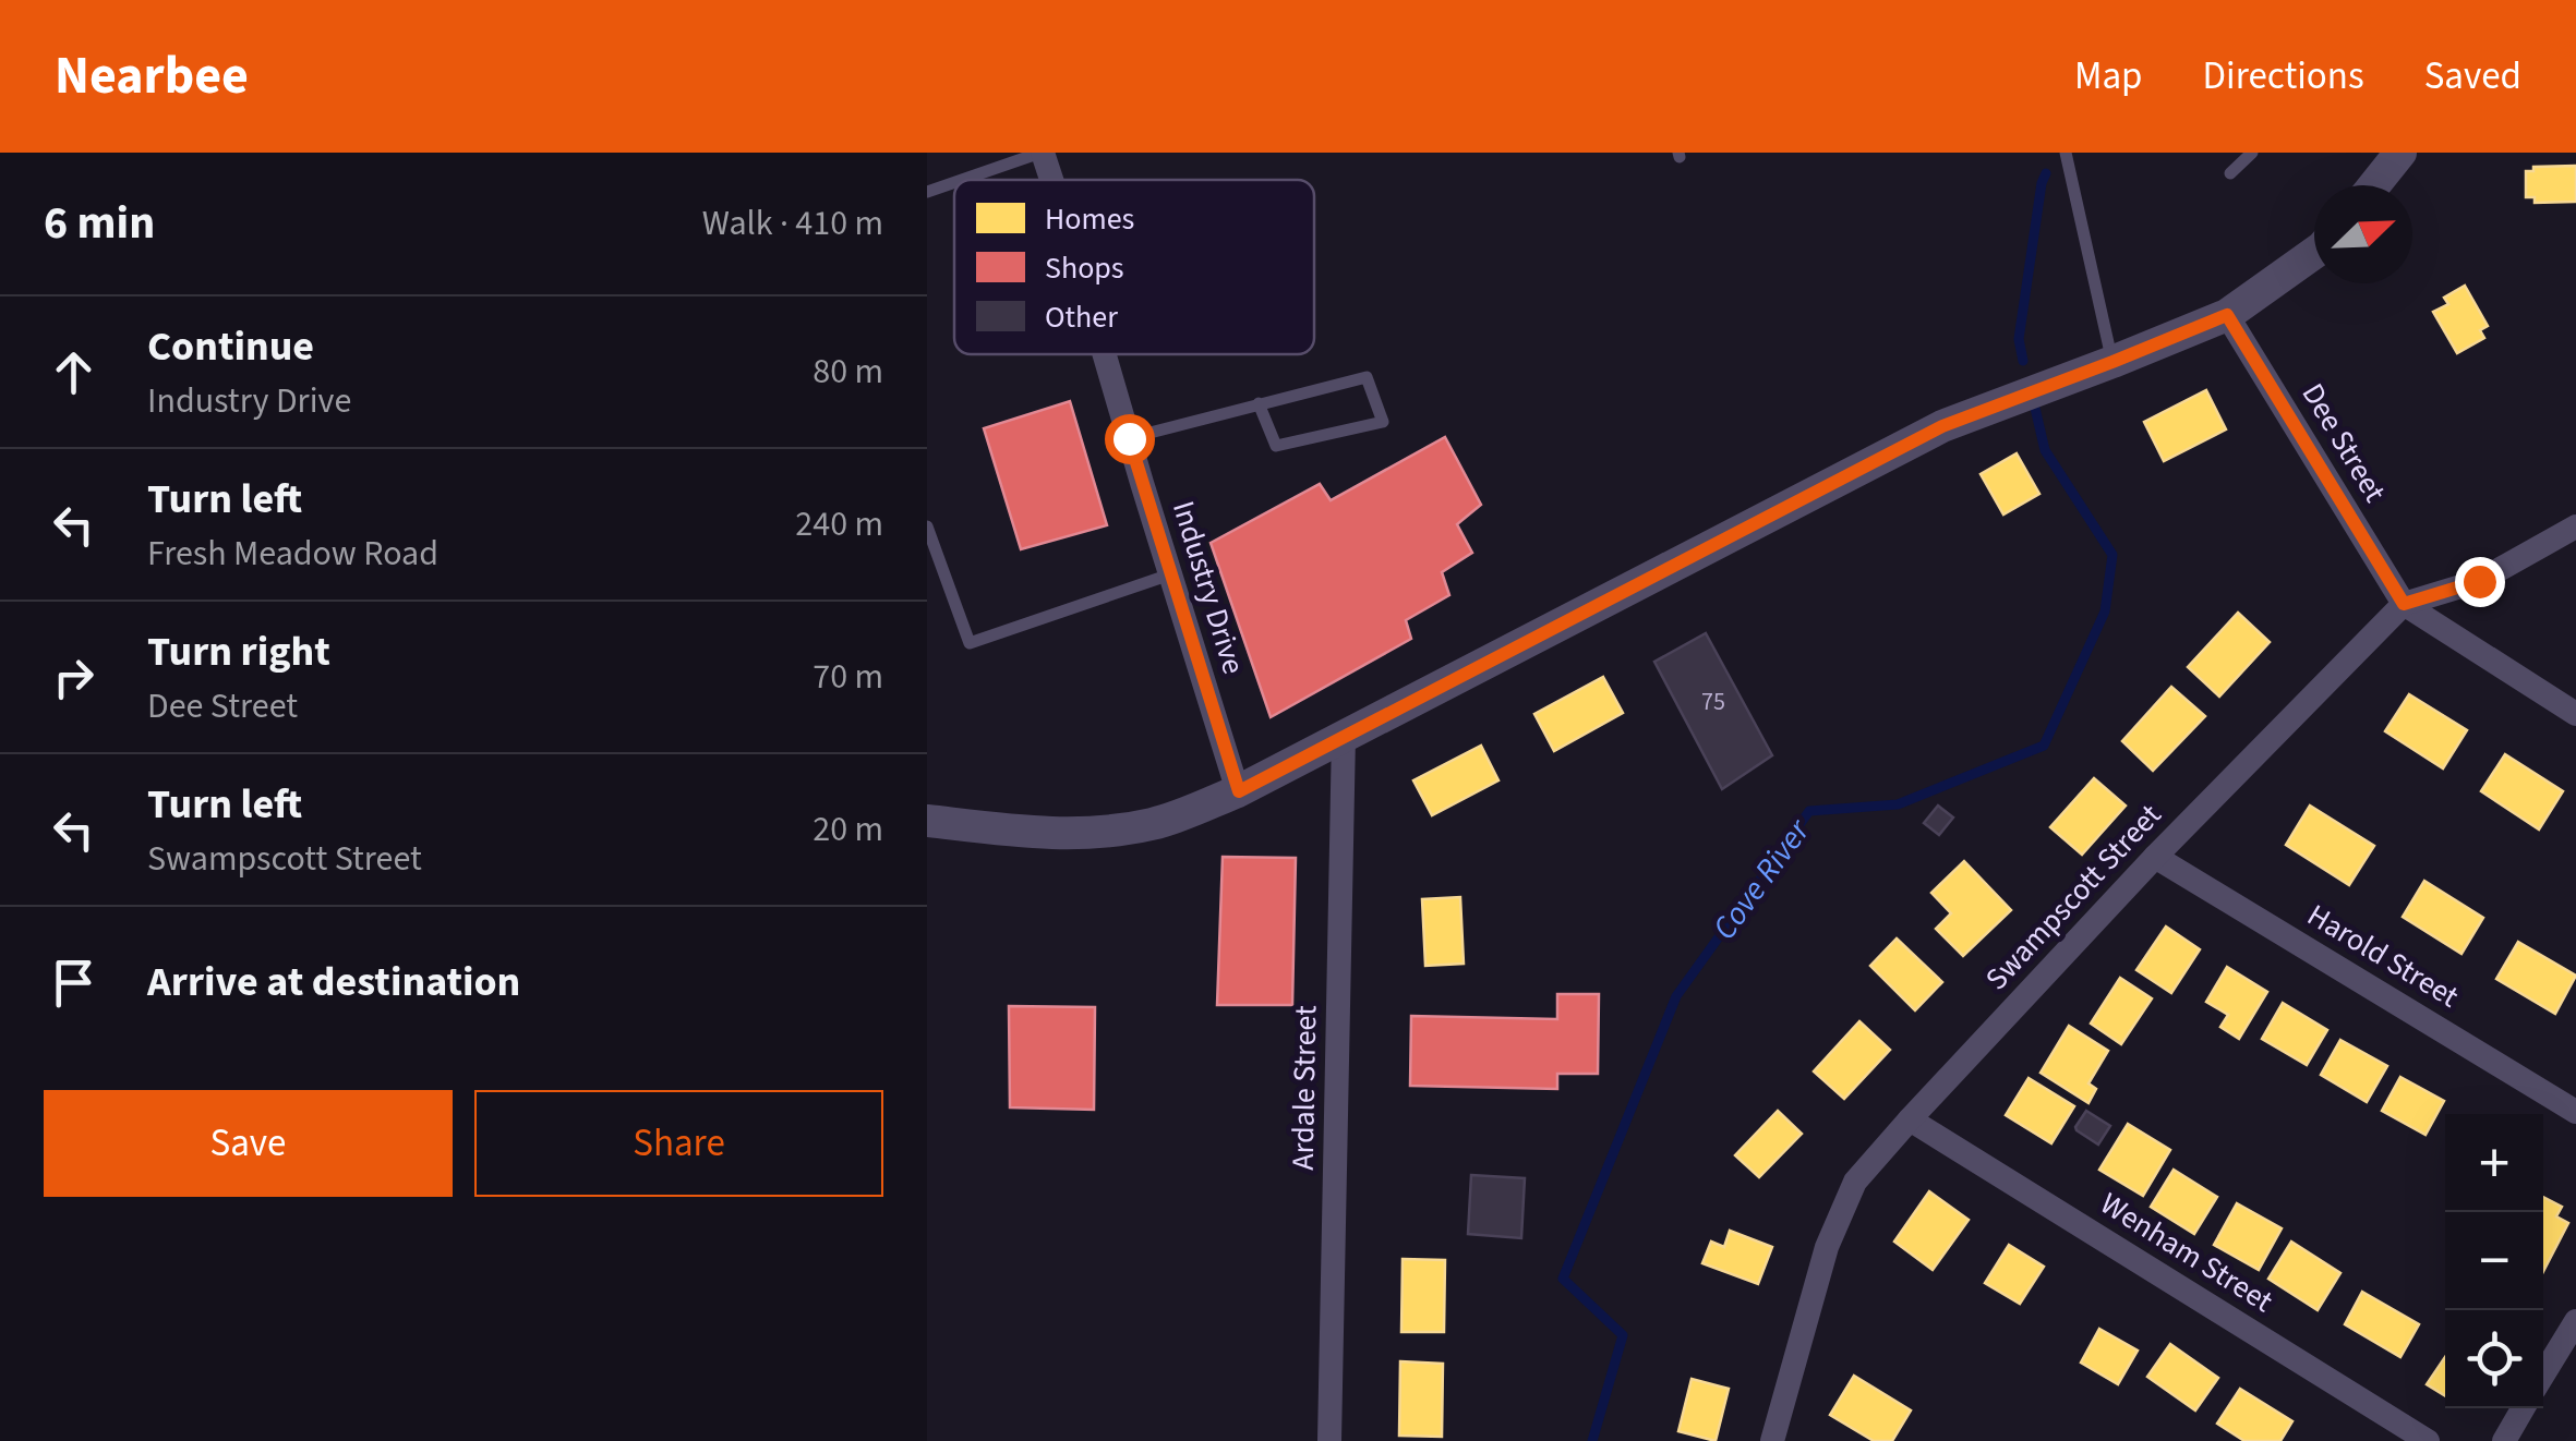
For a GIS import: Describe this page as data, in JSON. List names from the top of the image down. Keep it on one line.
{"streets":{"street":["Dee Street","Industry Drive","Swampscott Street","Harold Street","Ardale Street","Wenham Street"]},"crossings":[["Dee Street","Swampscott Street"],["Swampscott Street","Harold Street"],["Swampscott Street","Wenham Street"]],"water":["Cove River"],"house_numbers":["75"],"legend":["Homes","Shops","Other"],"north":"top right","page":{"header":"Nearbee","nav":["Map","Directions","Saved"],"heading":["6 min","Walk · 410 m"],"list":[["Continue","Industry Drive","80 m"],["Turn left","Fresh Meadow Road","240 m"],["Turn right","Dee Street","70 m"],["Turn left","Swampscott Street","20 m"],"Arrive at destination"],"buttons":["Save","Share"],"map_buttons":["+","−"]}}
